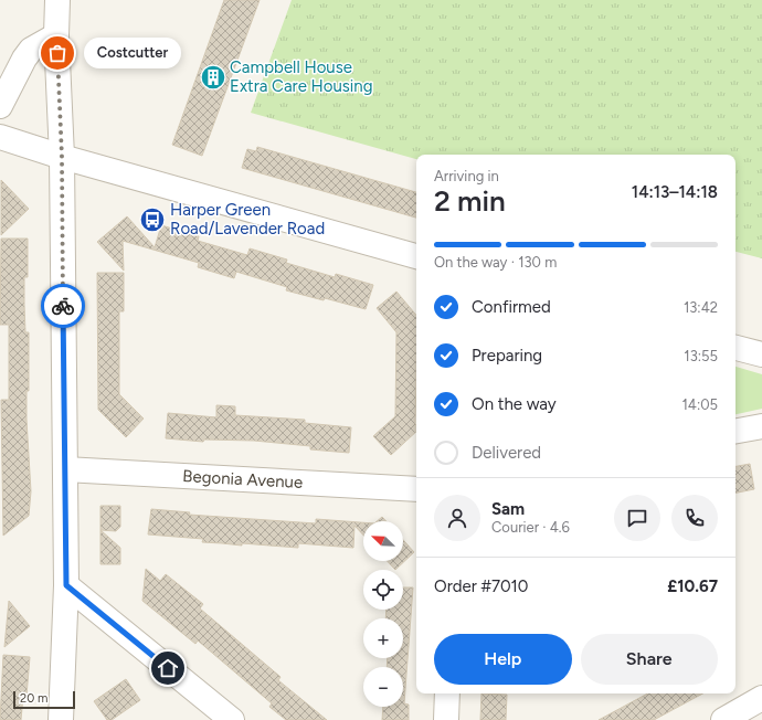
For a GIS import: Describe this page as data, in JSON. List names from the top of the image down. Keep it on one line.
{"streets":{"street":["Begonia Avenue"]},"places":{"other":["Costcutter"],"building":["Campbell House Extra Care Housing"],"bus stop":["Harper Green Road/Lavender Road"]},"scale_bar":"20 m","north":"top left","page":{"bubble":"Costcutter","heading":["2 min","Arriving in","14:13–14:18"],"panel":["Sam","Courier · 4.6","Order #7010","£10.67"],"bar":"On the way · 130 m","list":[["Confirmed","13:42"],["Preparing","13:55"],["On the way","14:05"],"Delivered"],"map_buttons":["+","−"],"buttons":["Help","Share"],"scale":"20 m"}}
